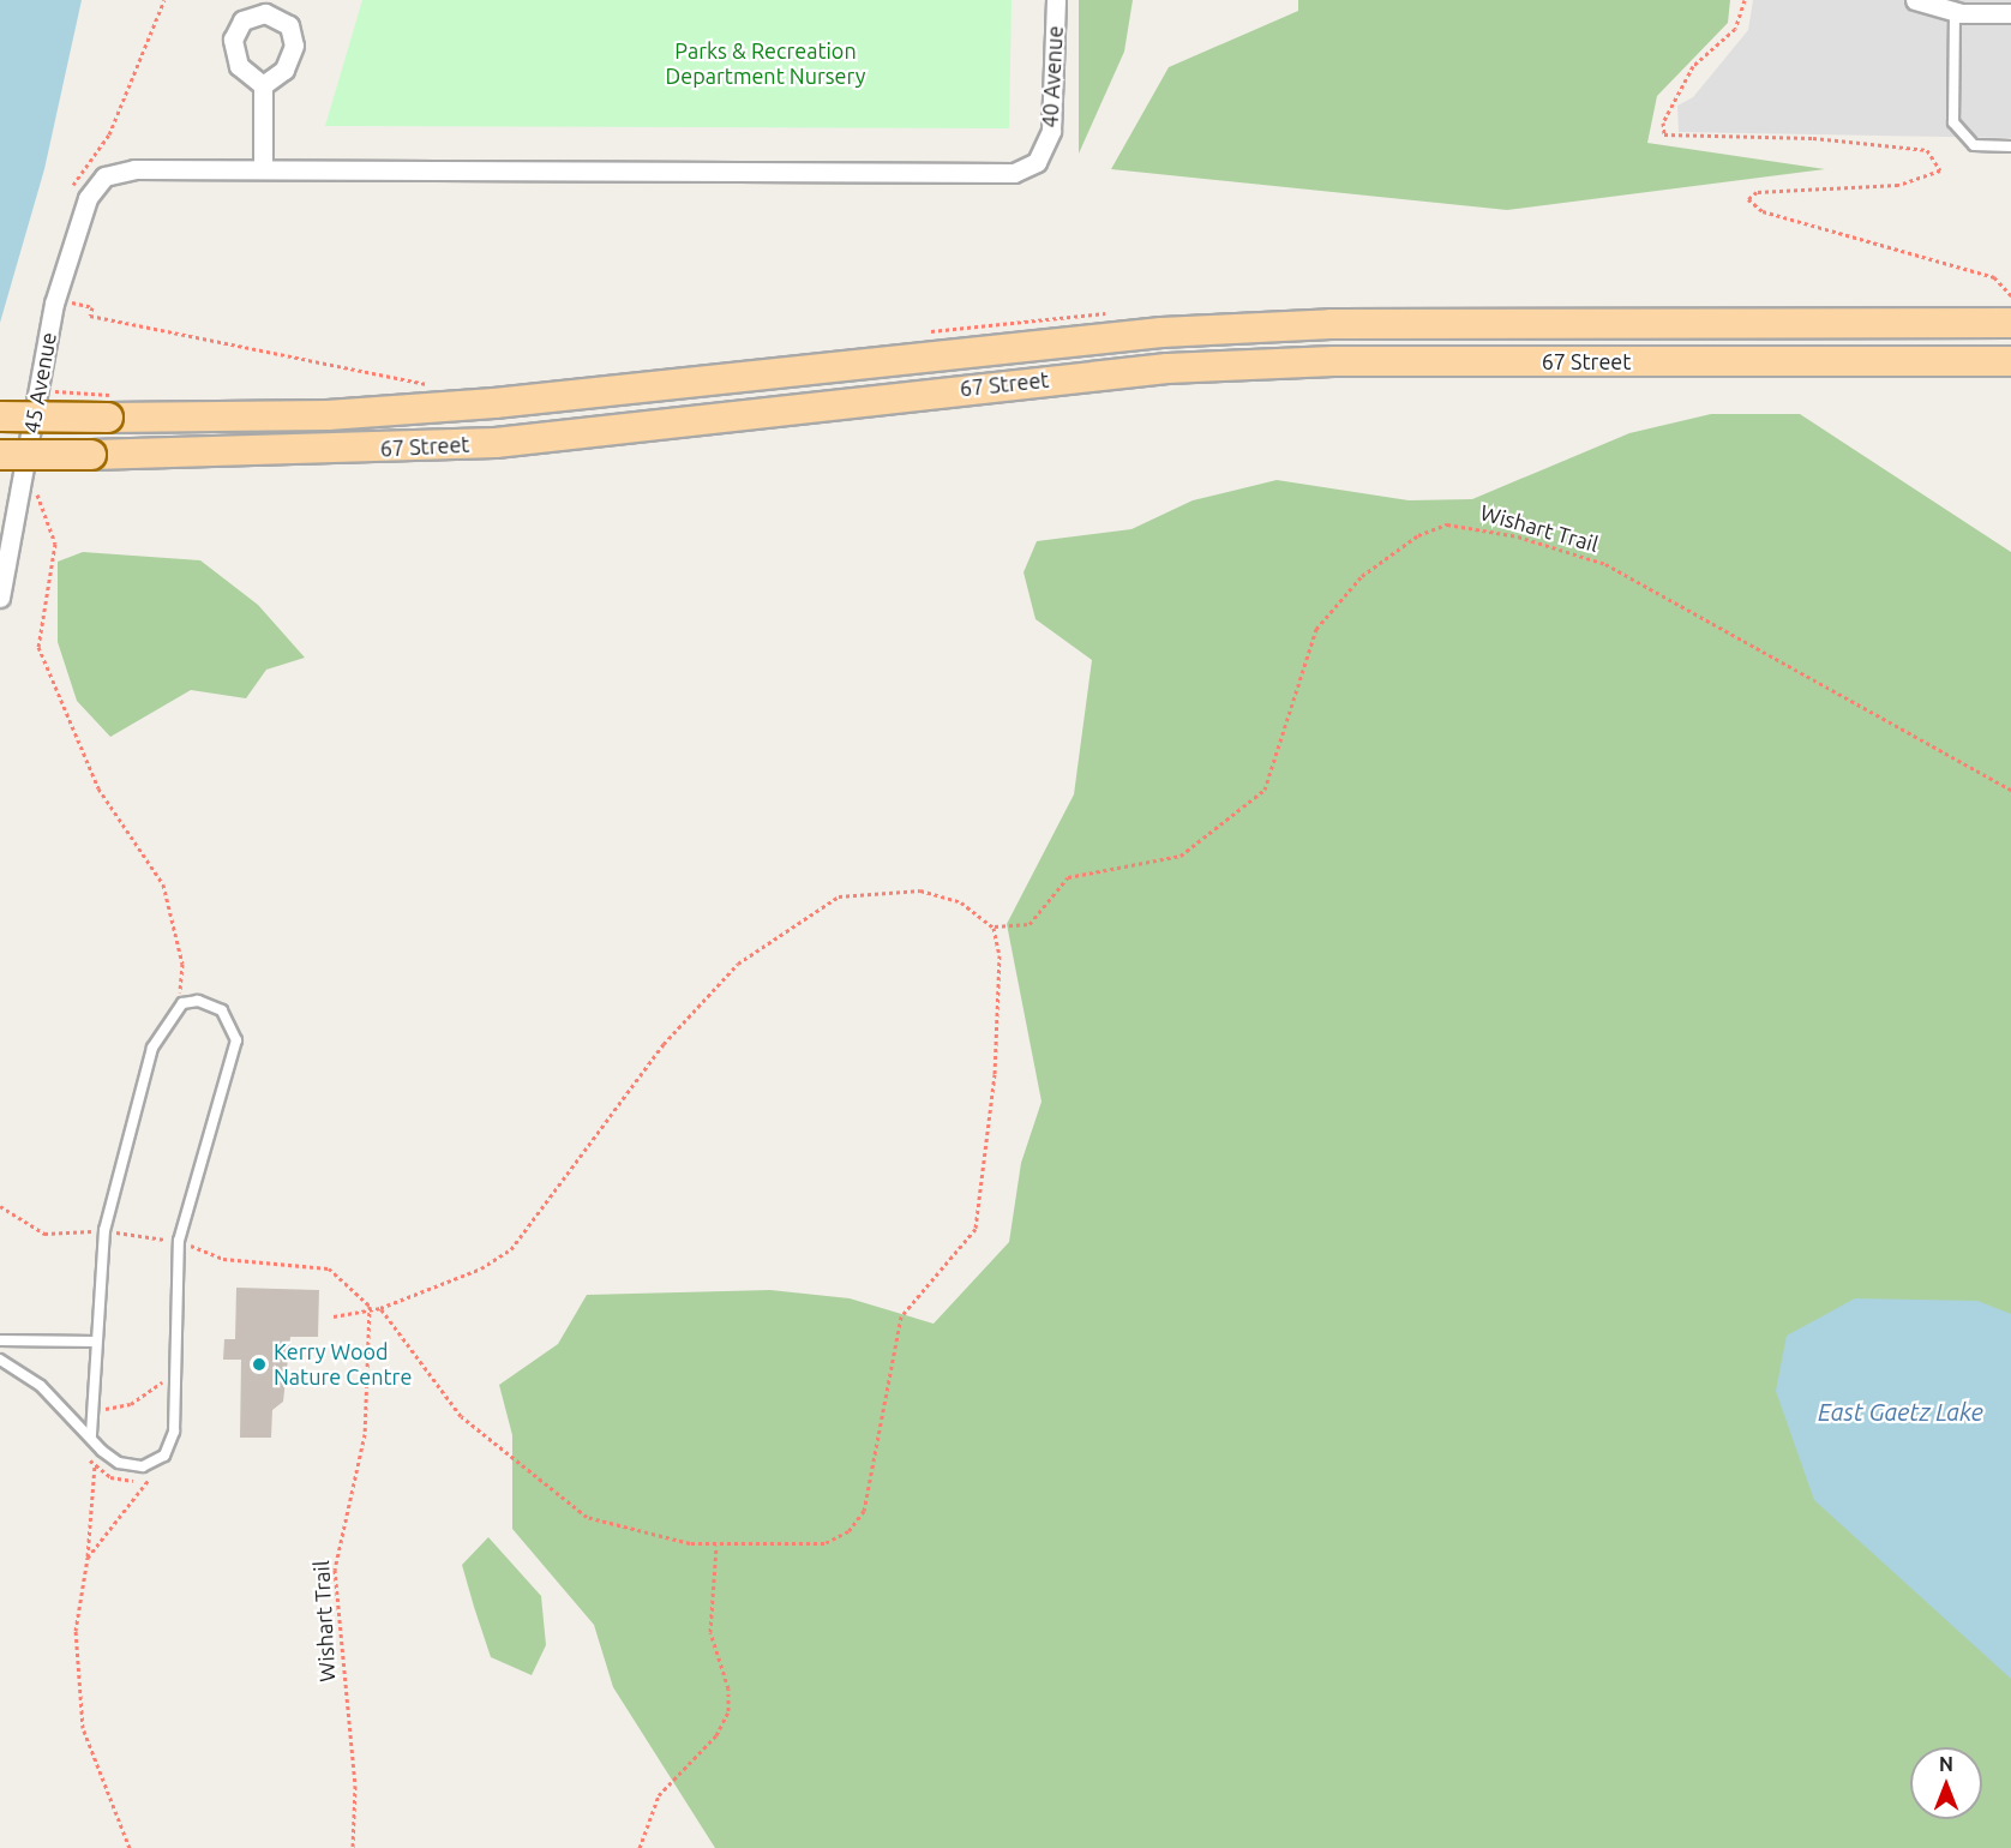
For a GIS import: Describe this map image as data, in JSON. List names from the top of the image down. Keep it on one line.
{"streets":{"main road":["67 Street"],"street":["40 Avenue","45 Avenue"],"path":["Wishart Trail"]},"crossings":[["40 Avenue","45 Avenue"]],"water":["East Gaetz Lake"],"parks":["Parks & Recreation Department Nursery"],"places":["Kerry Wood Nature Centre"],"north":"top"}
